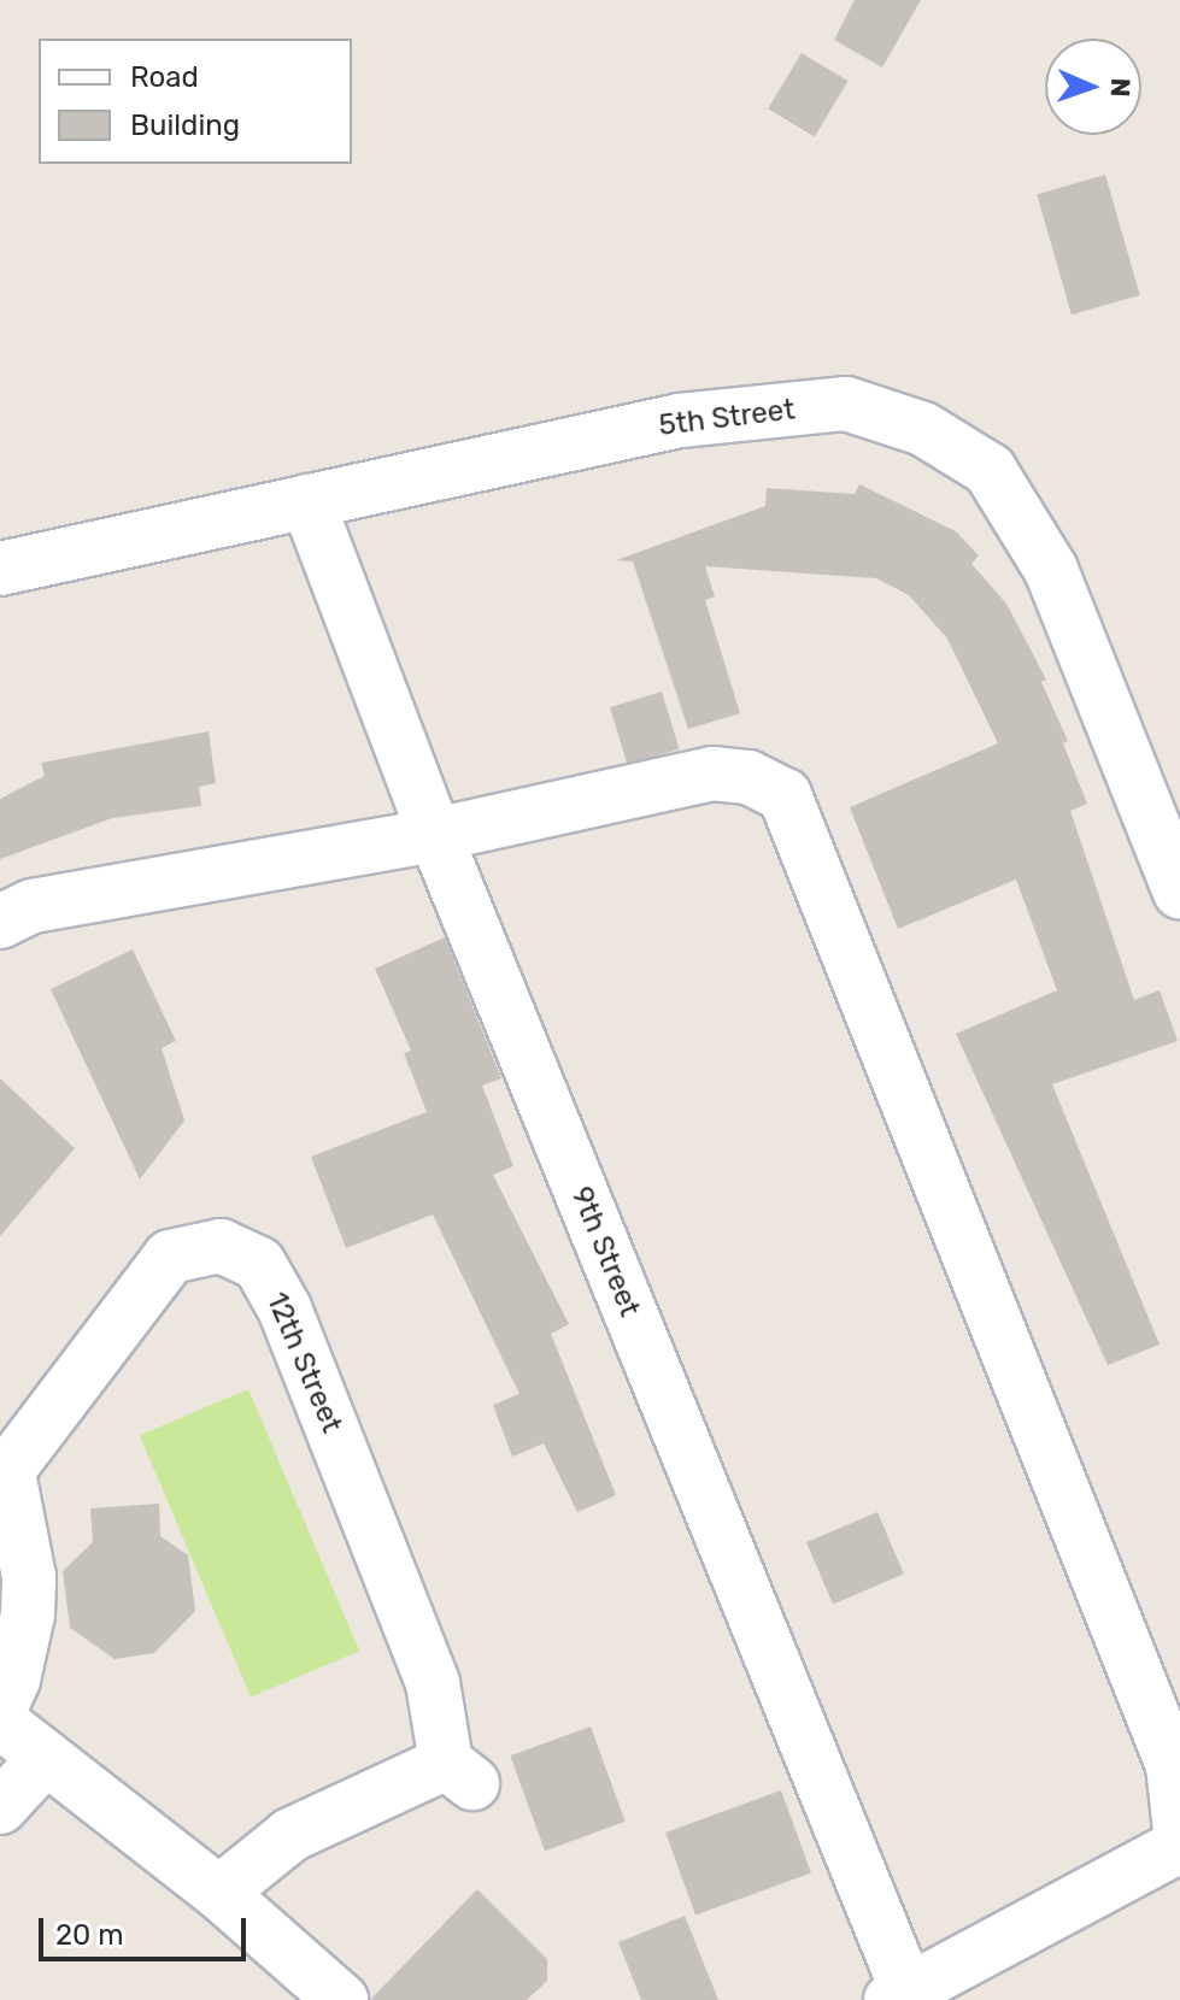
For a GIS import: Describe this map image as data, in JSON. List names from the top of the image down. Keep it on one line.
{"streets":{"street":["5th Street","9th Street","12th Street"]},"crossings":[["5th Street","9th Street"]],"legend":["Road","Building"],"scale_bar":"20 m","north":"right"}
